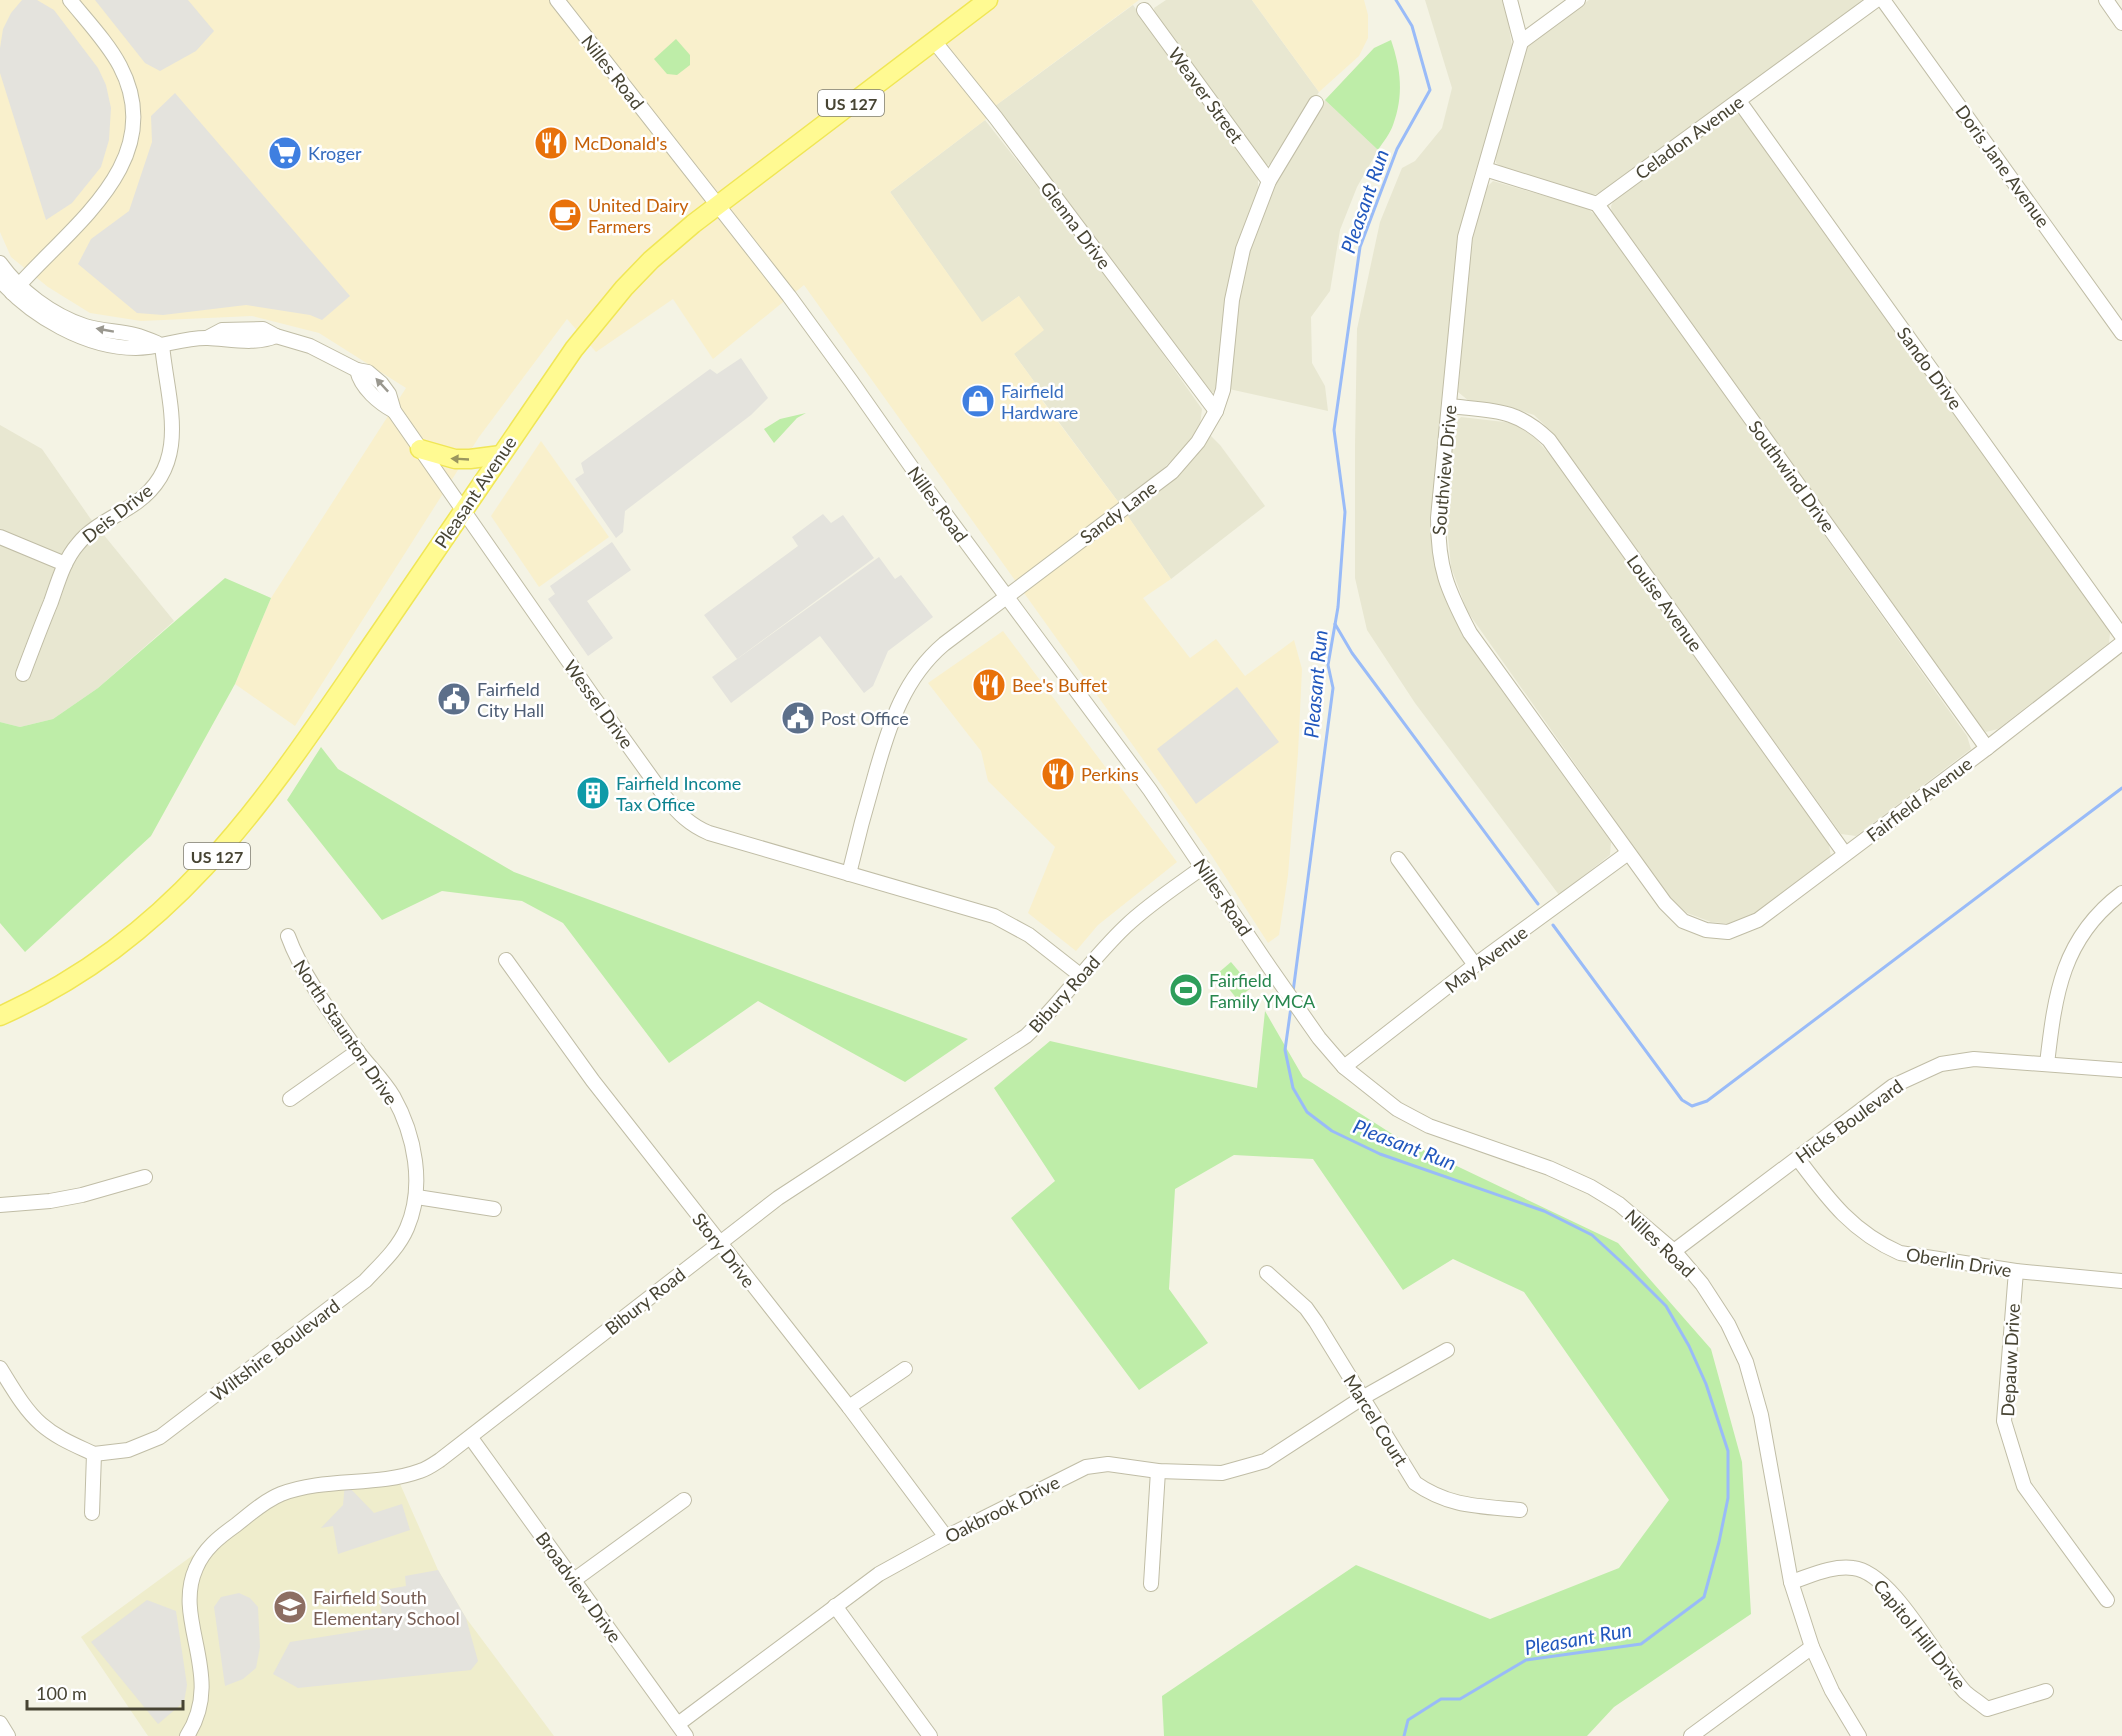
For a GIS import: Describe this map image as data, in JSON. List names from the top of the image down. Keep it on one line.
{"streets":{"main road":["US 127","Pleasant Avenue"],"street":["Nilles Road","Weaver Street","Celadon Avenue","Doris Jane Avenue","Glenna Drive","Sando Drive","Southview Drive","Southwind Drive","Sandy Lane","Deis Drive","Louise Avenue","Wessel Drive","Fairfield Avenue","May Avenue","Bibury Road","North Staunton Drive","Hicks Boulevard","Story Drive","Oberlin Drive","Wiltshire Boulevard","Depauw Drive","Marcel Court","Oakbrook Drive","Broadview Drive","Capitol Hill Drive"]},"crossings":[["Nilles Road","Pleasant Avenue"],["Nilles Road","Sandy Lane"],["Nilles Road","May Avenue"],["Nilles Road","Bibury Road"],["Nilles Road","Hicks Boulevard"],["Nilles Road","Capitol Hill Drive"],["Weaver Street","Sandy Lane"],["Celadon Avenue","Sando Drive"],["Celadon Avenue","Southwind Drive"],["Glenna Drive","Pleasant Avenue"],["Glenna Drive","Sandy Lane"],["Southview Drive","Louise Avenue"],["Southview Drive","Fairfield Avenue"],["Southview Drive","May Avenue"],["Southwind Drive","Fairfield Avenue"],["Pleasant Avenue","Wessel Drive"],["Sandy Lane","Wessel Drive"],["Deis Drive","Wessel Drive"],["Louise Avenue","Fairfield Avenue"],["Wessel Drive","Bibury Road"],["Bibury Road","Story Drive"],["Bibury Road","Broadview Drive"],["North Staunton Drive","Wiltshire Boulevard"],["Hicks Boulevard","Oberlin Drive"],["Story Drive","Oakbrook Drive"],["Oberlin Drive","Depauw Drive"],["Marcel Court","Oakbrook Drive"],["Oakbrook Drive","Broadview Drive"]],"water":["Pleasant Run"],"places":{"restaurant":["McDonald's","Bee's Buffet","Perkins"],"supermarket":["Kroger"],"cafe":["United Dairy Farmers"],"shop":["Fairfield Hardware"],"public building":["Fairfield City Hall","Post Office"],"building":["Fairfield Income Tax Office"],"sports":["Fairfield Family YMCA"],"school or university":["Fairfield South Elementary School"]},"scale_bar":"100 m"}
